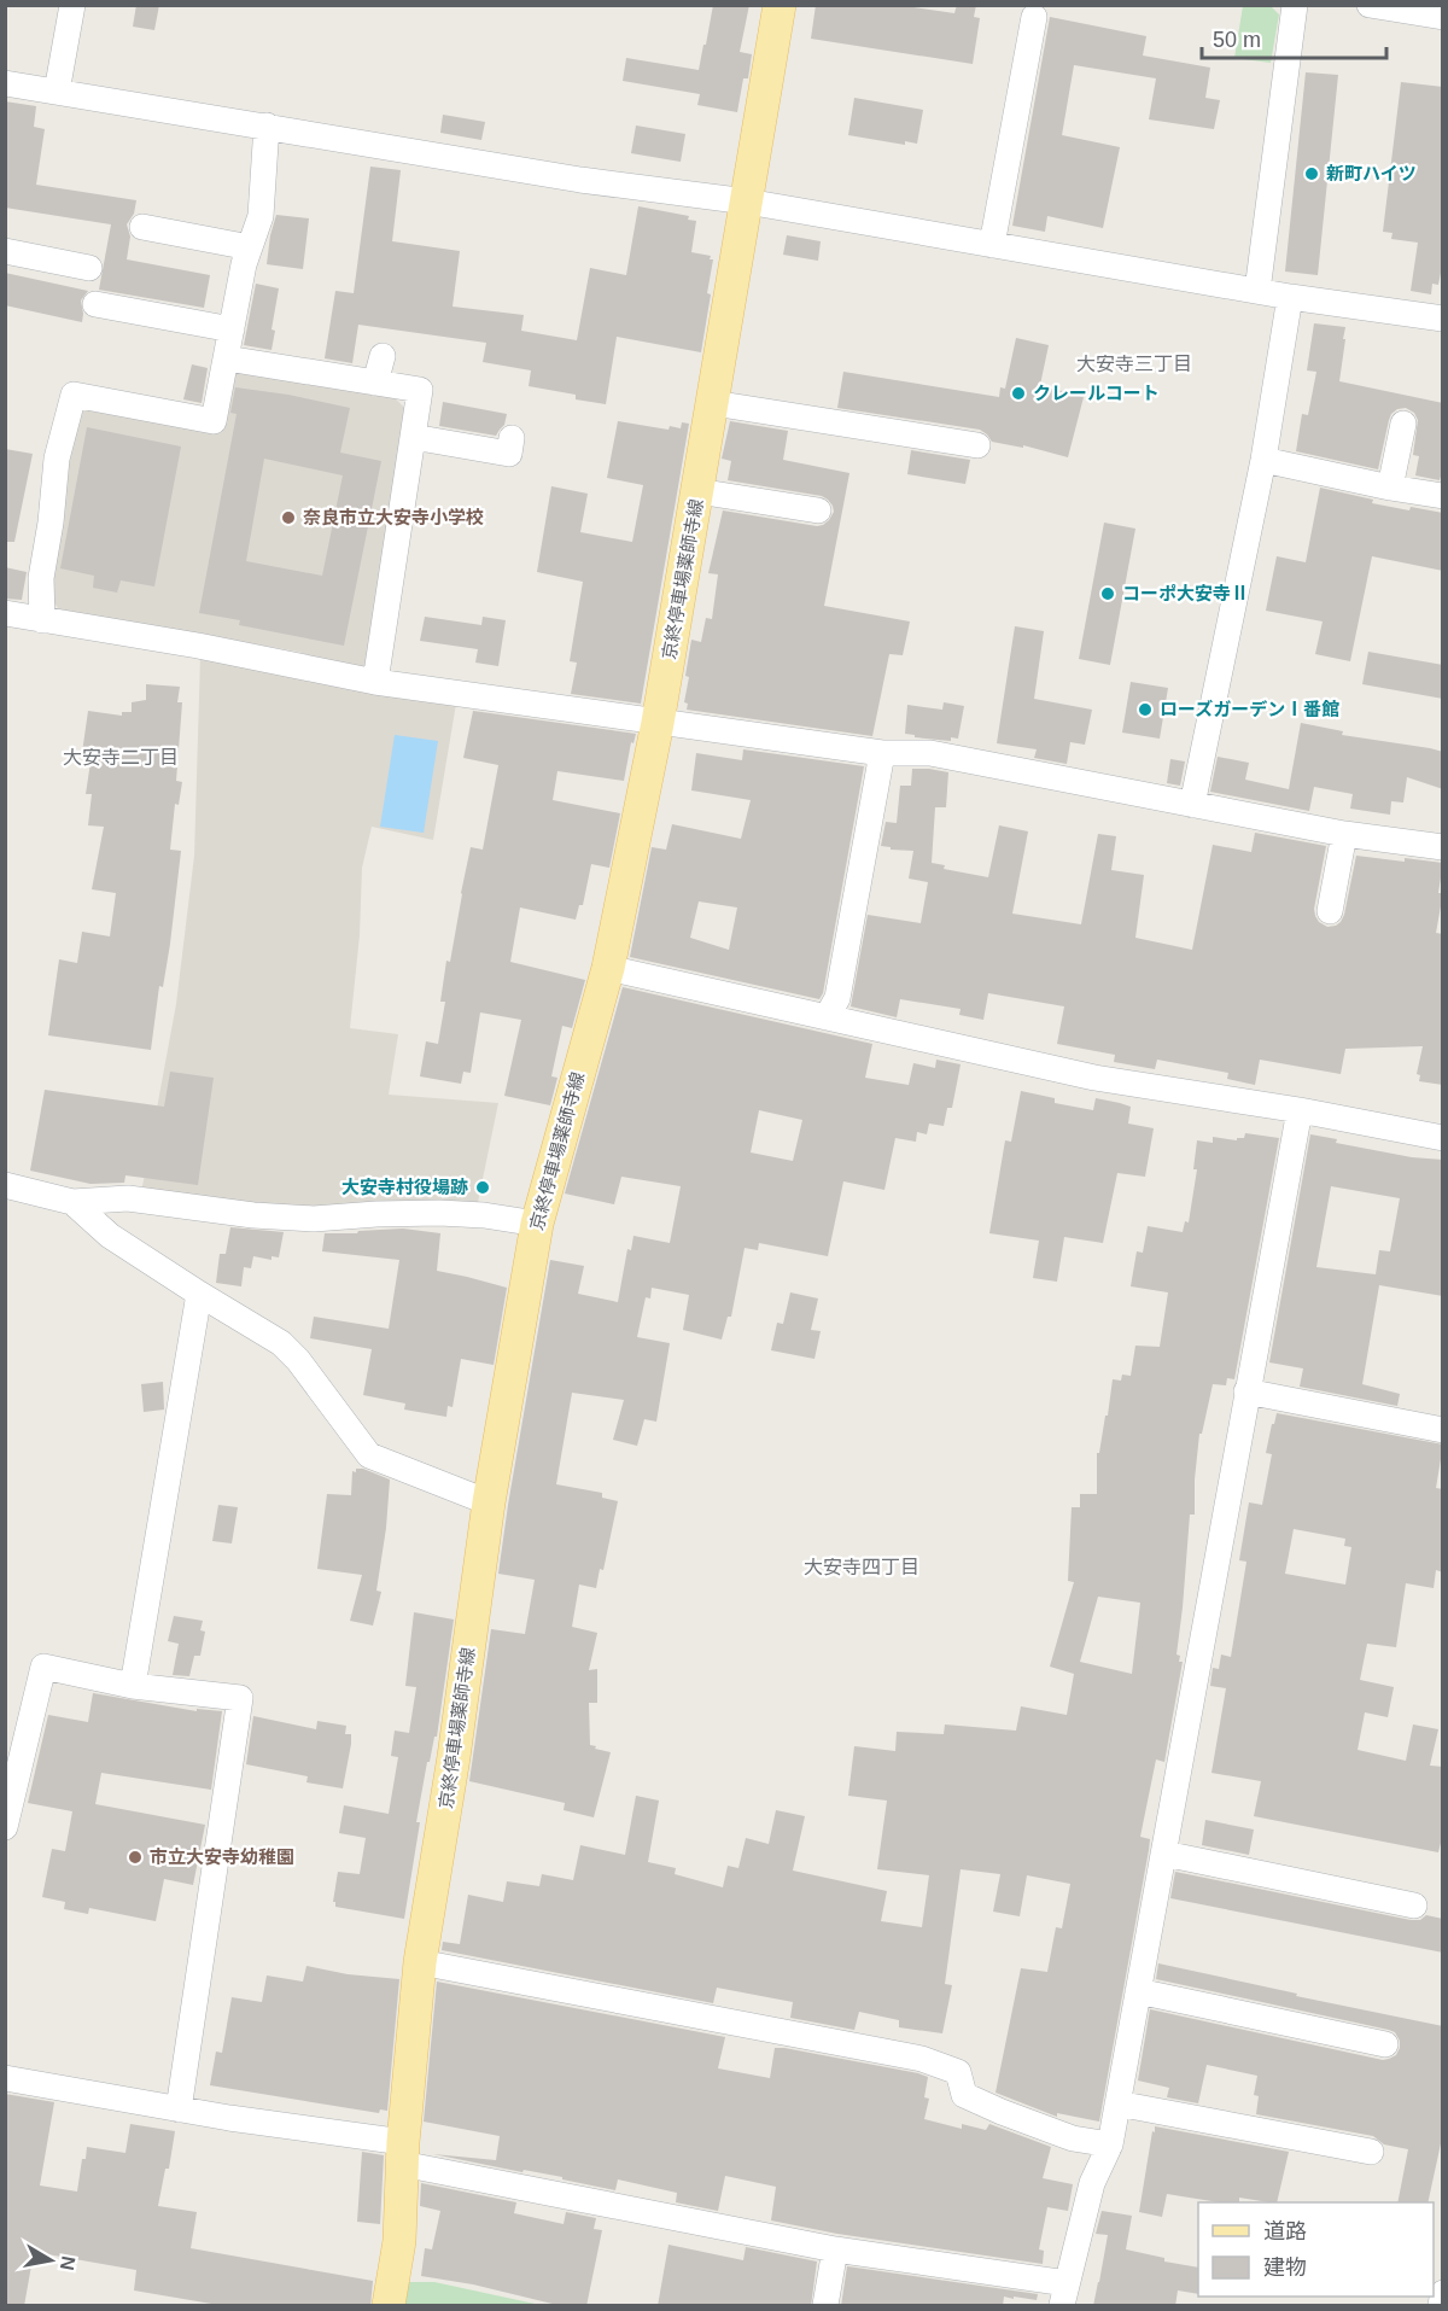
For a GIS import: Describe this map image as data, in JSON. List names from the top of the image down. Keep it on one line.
{"streets":{"main road":["京終停車場薬師寺線"]},"districts":["大安寺三丁目","大安寺二丁目","大安寺四丁目"],"places":["新町ハイツ","クレールコート","奈良市立大安寺小学校","コーポ大安寺Ⅱ","ローズガーデンⅠ番館","大安寺村役場跡","市立大安寺幼稚園"],"legend":["道路","建物"],"scale_bar":"50 m","north":"right"}
